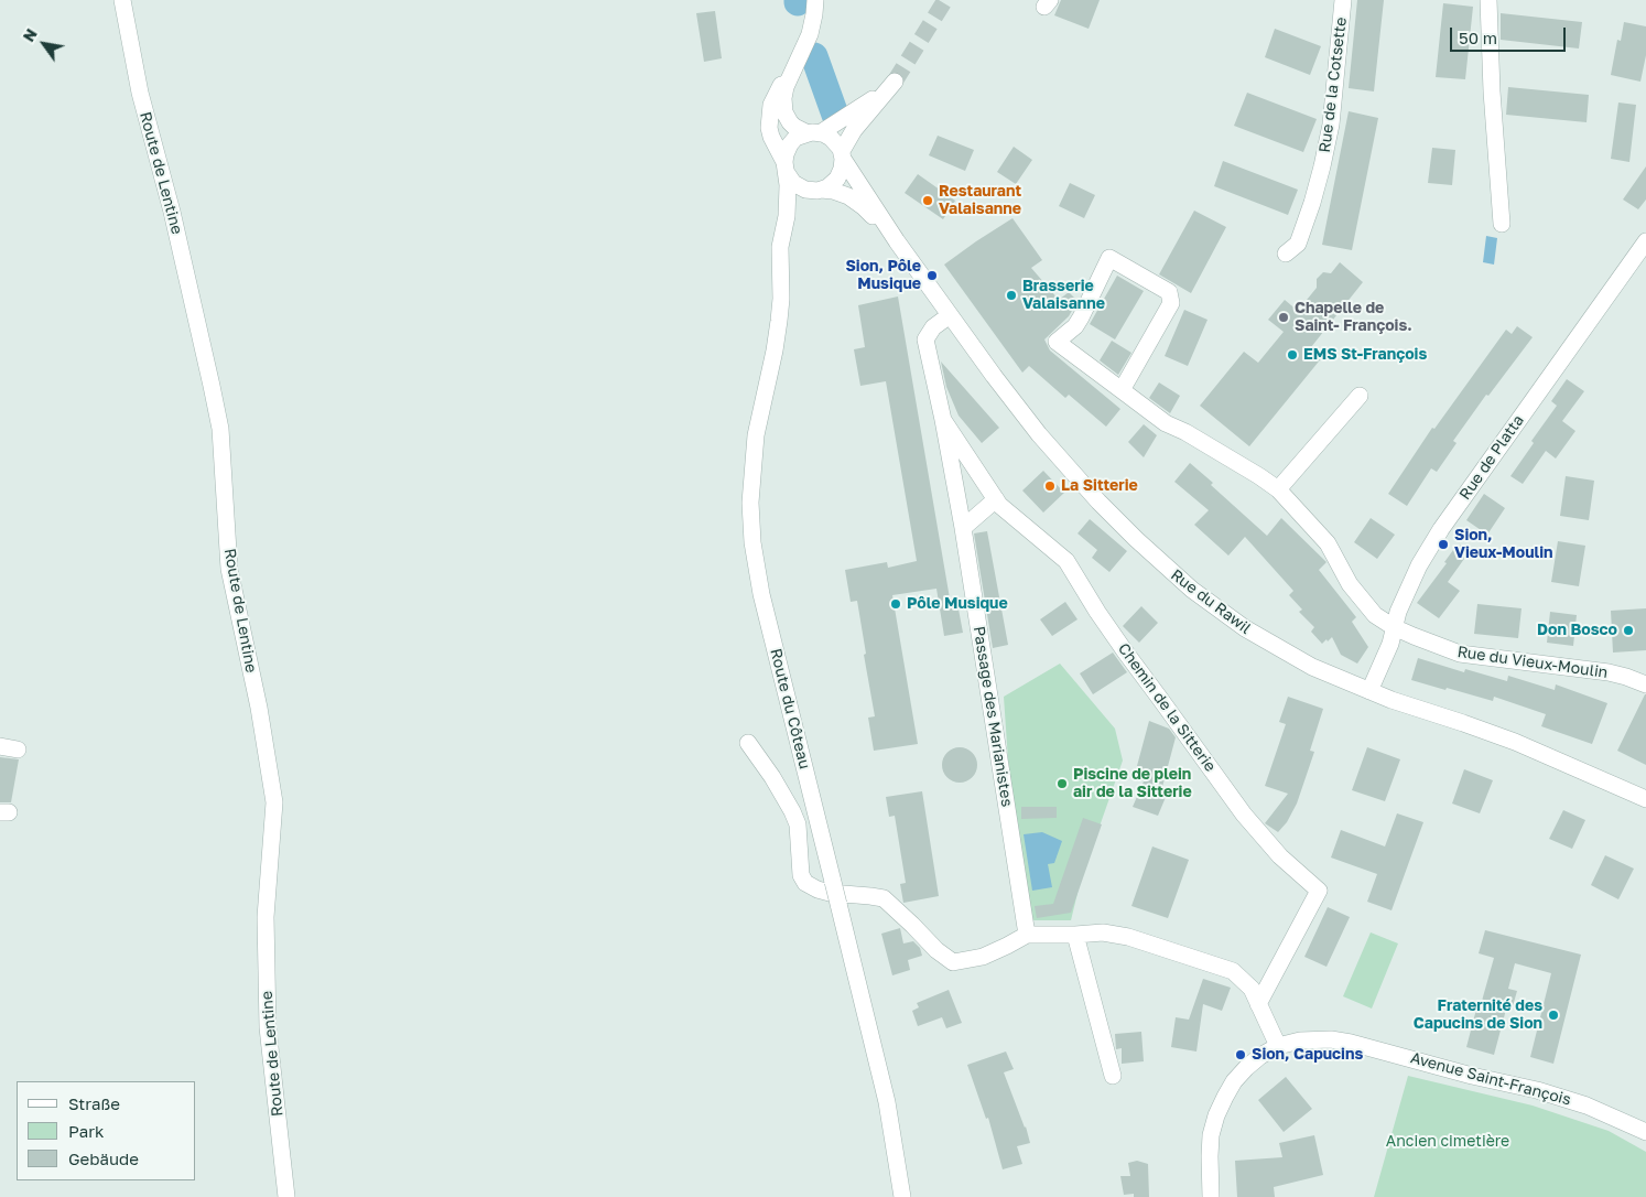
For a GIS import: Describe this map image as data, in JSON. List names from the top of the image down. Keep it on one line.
{"streets":{"street":["Rue de la Cotsette","Route de Lentine","Rue de Platta","Rue du Rawil","Rue du Vieux-Moulin","Chemin de la Sitterie","Route du Côteau","Passage des Marianistes","Avenue Saint-François"]},"crossings":[["Rue de Platta","Rue du Rawil"],["Rue de Platta","Rue du Vieux-Moulin"],["Rue du Rawil","Route du Côteau"],["Rue du Rawil","Passage des Marianistes"],["Chemin de la Sitterie","Passage des Marianistes"]],"parks":["Ancien cimetière"],"places":["Restaurant Valaisanne","Sion, Pôle Musique","Brasserie Valaisanne","Chapelle de Saint- François.","EMS St-François","La Sitterie","Sion, Vieux-Moulin","Pôle Musique","Don Bosco","Piscine de plein air de la Sitterie","Fraternité des Capucins de Sion","Sion, Capucins"],"legend":["Straße","Park","Gebäude"],"scale_bar":"50 m","north":"top left"}
